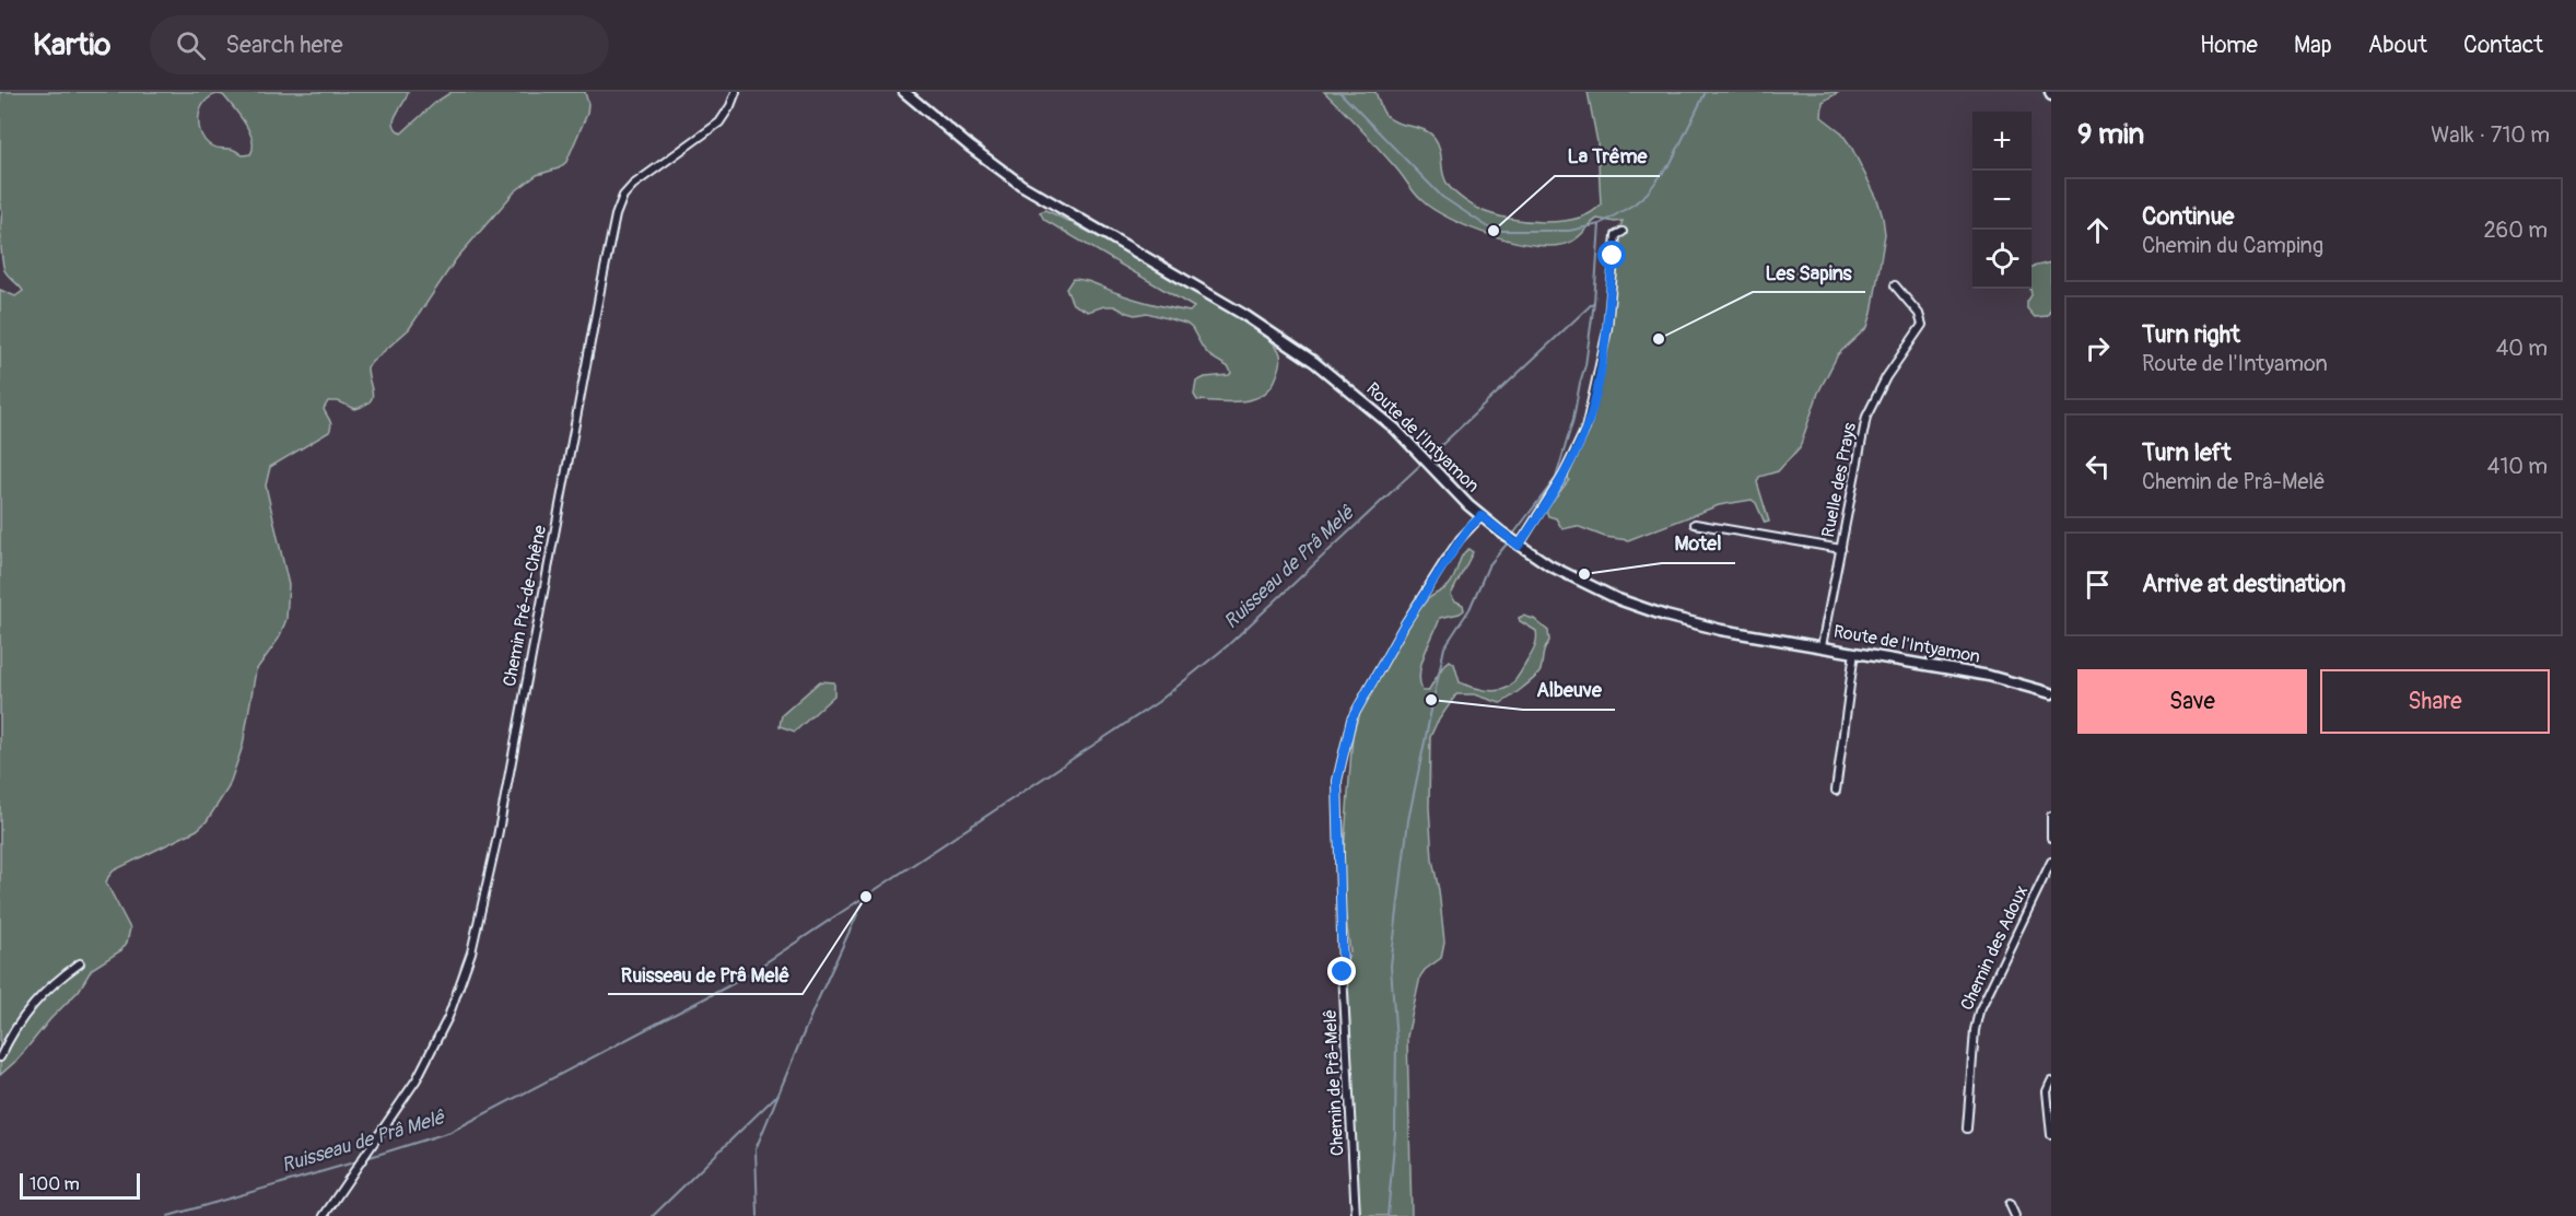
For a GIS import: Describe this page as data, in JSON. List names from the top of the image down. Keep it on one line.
{"streets":{"main road":["Route de l'Intyamon"],"street":["Ruelle des Prays","Chemin Pré-de-Chêne","Chemin des Adoux","Chemin de Prâ-Melê"]},"crossings":[["Route de l'Intyamon","Ruelle des Prays"],["Route de l'Intyamon","Chemin de Prâ-Melê"]],"water":["Ruisseau de Prâ Melê"],"places":["La Trême","Les Sapins","Motel","Albeuve","Ruisseau de Prâ Melê"],"scale_bar":"100 m","page":{"header":"Kartio","search":"Search here","nav":["Home","Map","About","Contact"],"heading":["9 min","Walk · 710 m"],"map_buttons":["+","−"],"list":[["Continue","Chemin du Camping","260 m"],["Turn right","Route de l'Intyamon","40 m"],["Turn left","Chemin de Prâ-Melê","410 m"],"Arrive at destination"],"buttons":["Save","Share"],"scale":"100 m"}}
